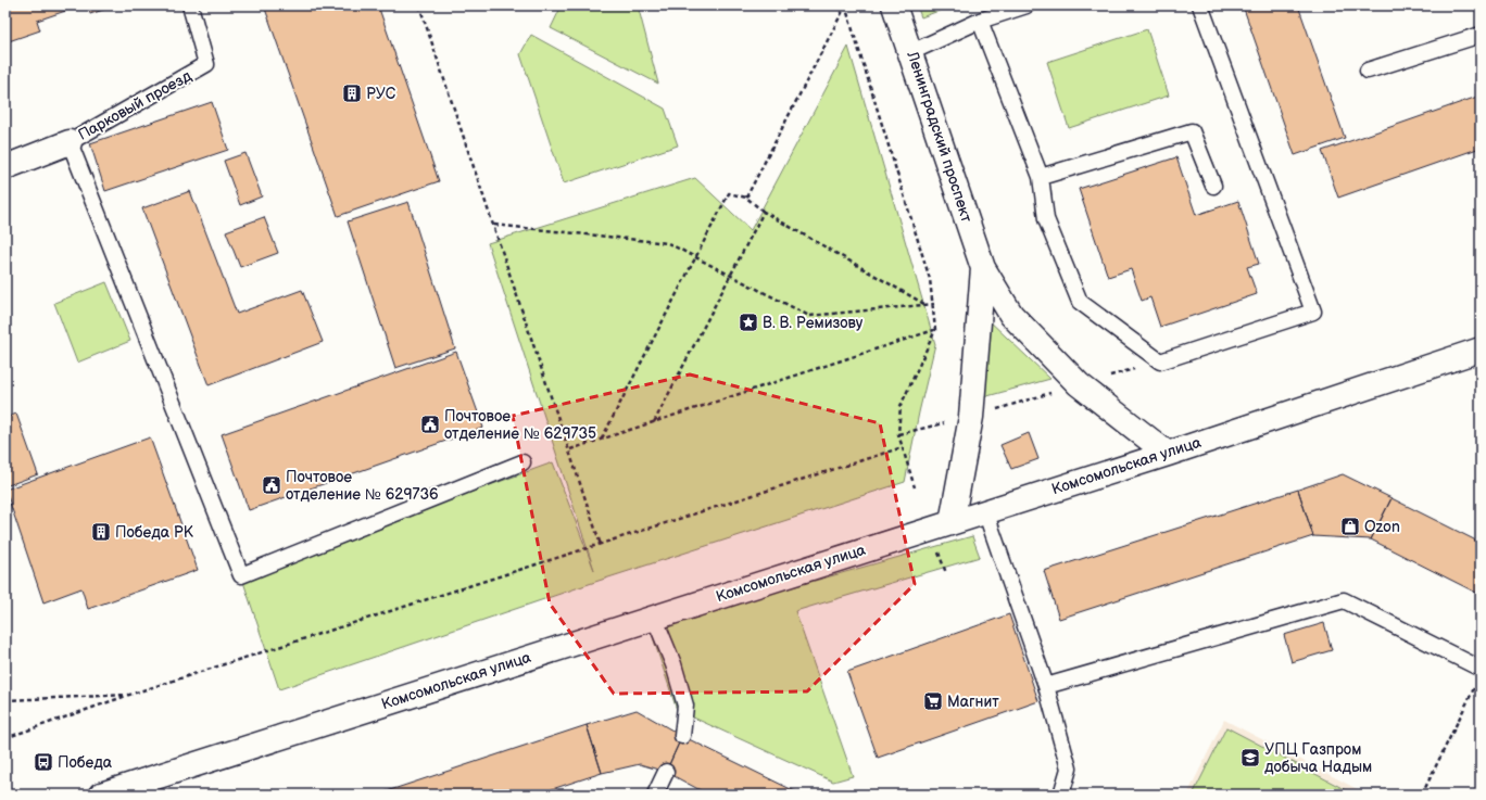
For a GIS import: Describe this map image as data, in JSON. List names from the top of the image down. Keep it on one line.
{"streets":{"street":["Парковый проезд","Ленинградский проспект","Комсомольская улица"]},"places":{"building":["РУС","Победа РК"],"place":["В. В. Ремизову"],"public building":["Почтовое отделение № 629735","Почтовое отделение № 629736"],"shop":["Ozon"],"supermarket":["Магнит"],"school or university":["УПЦ Газпром добыча Надым"],"bus stop":["Победа"]}}
